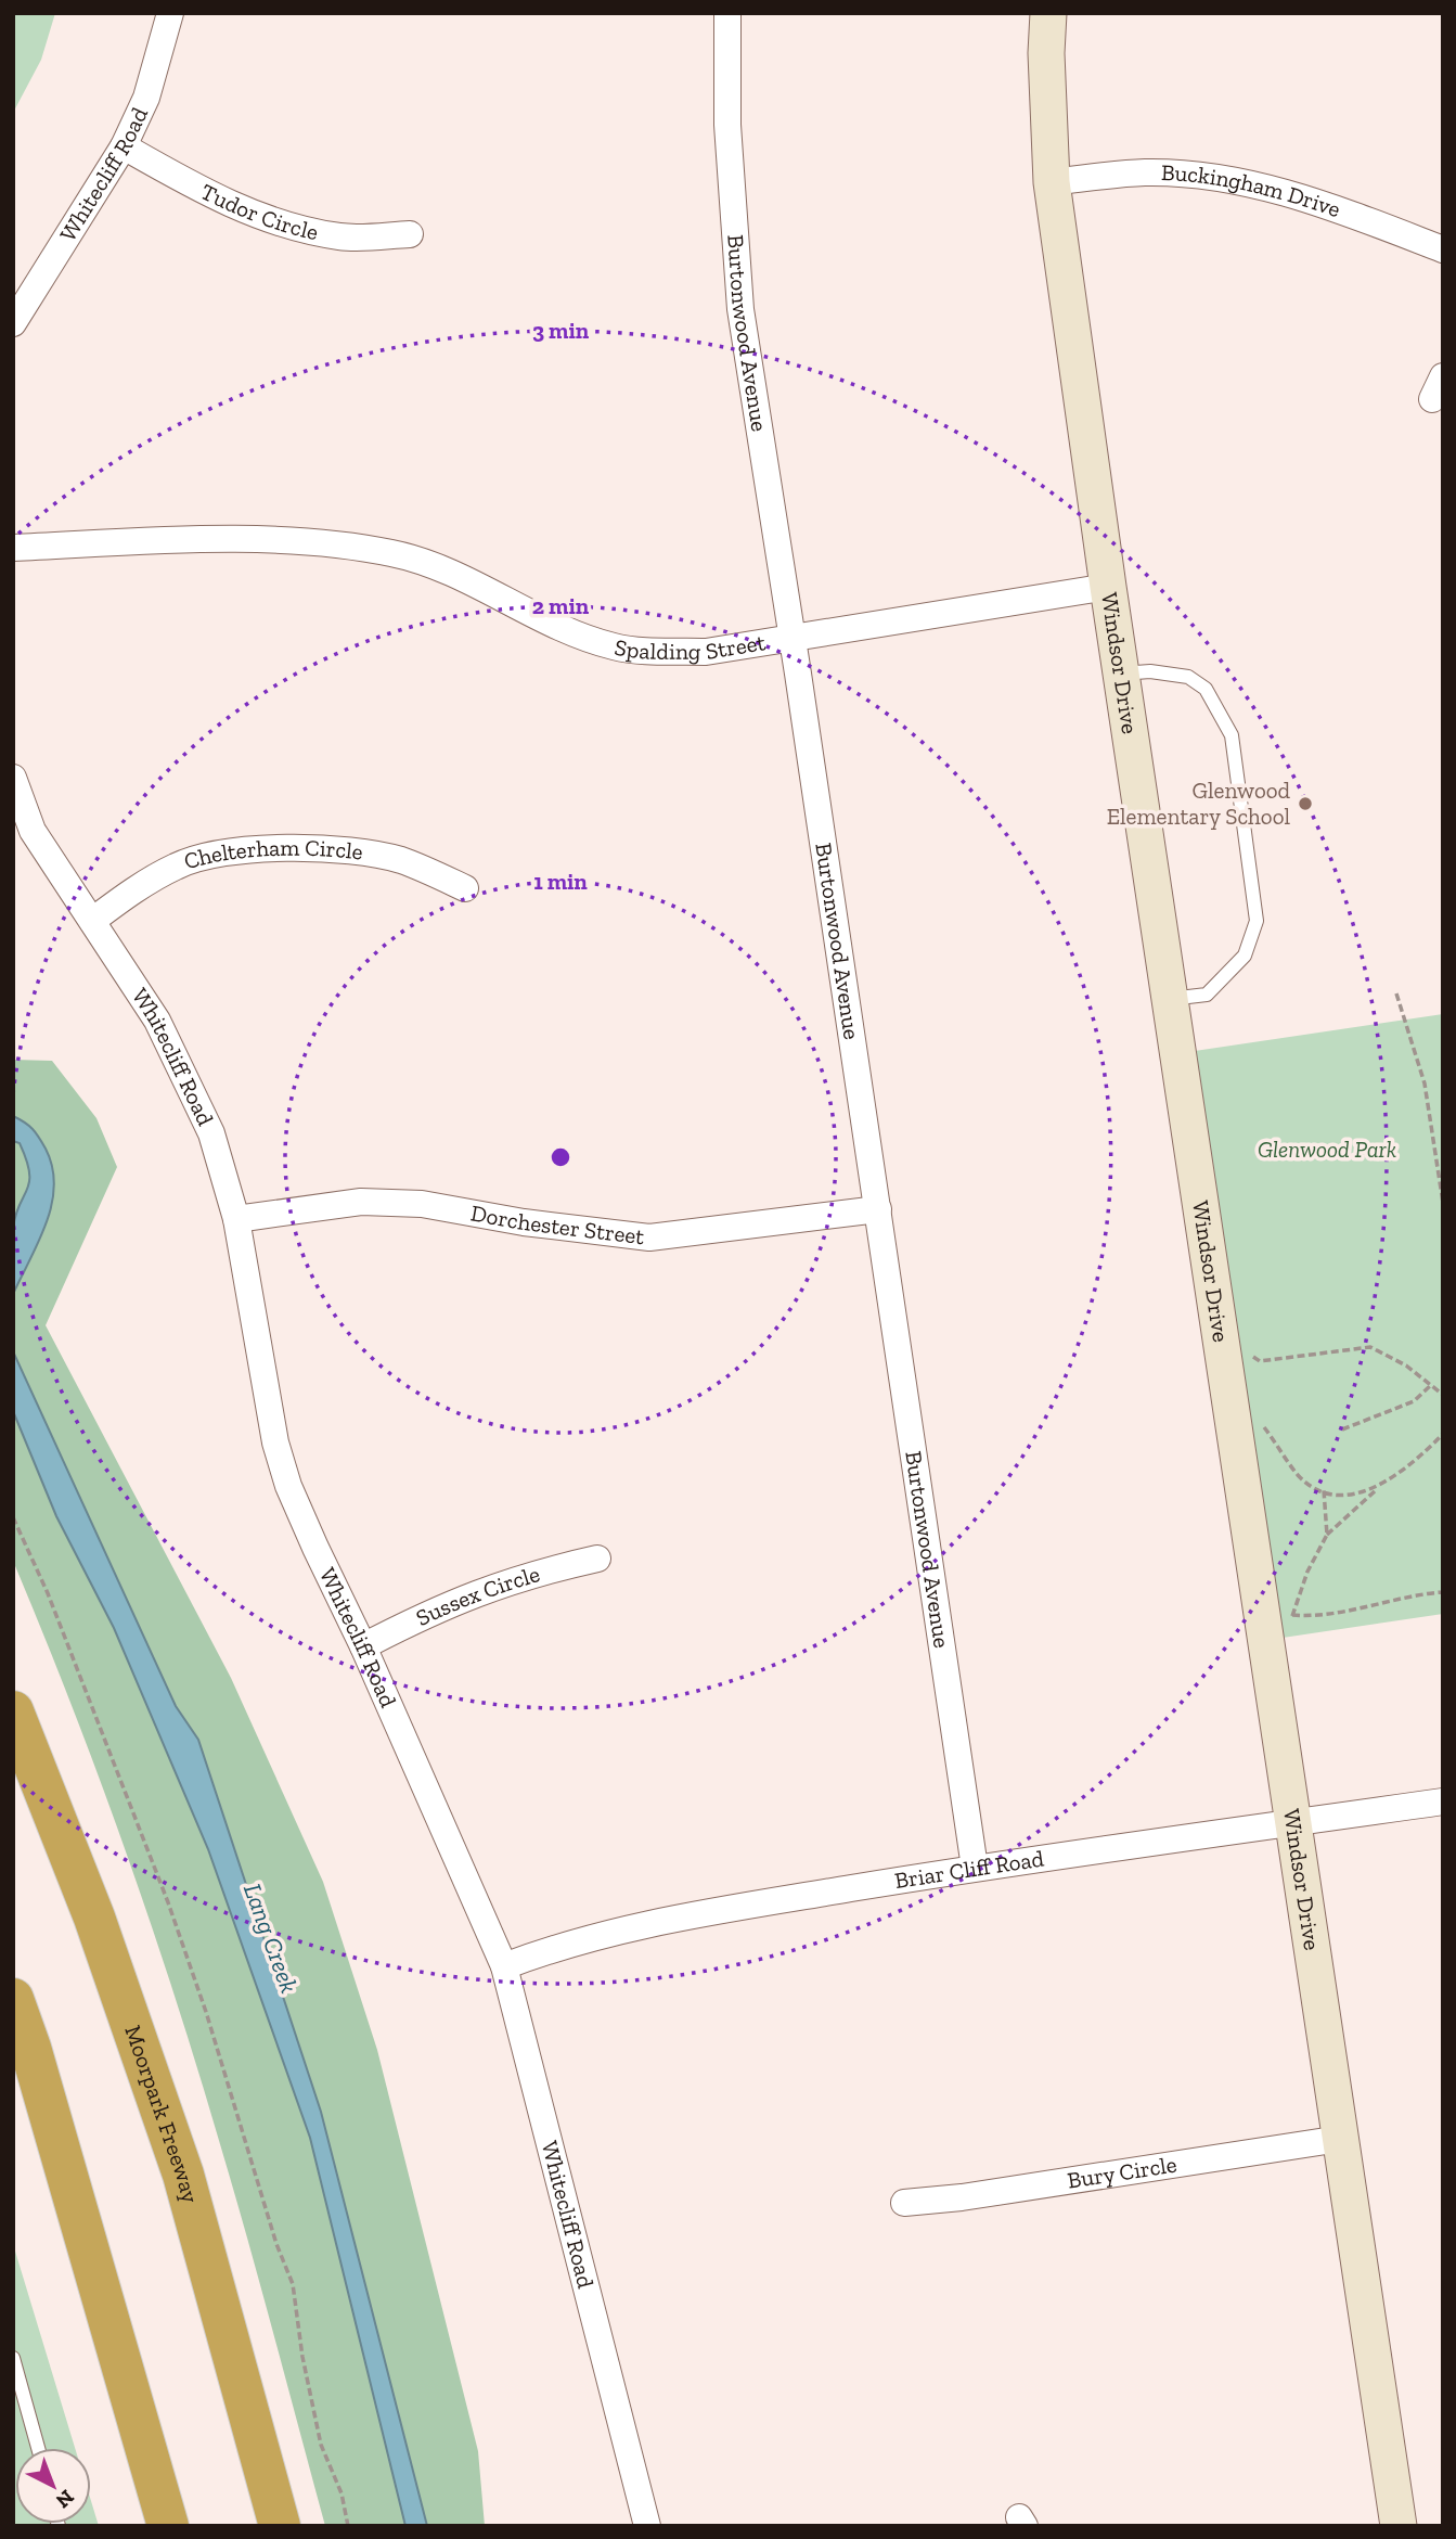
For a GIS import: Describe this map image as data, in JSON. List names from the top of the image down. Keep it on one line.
{"streets":{"highway":["Moorpark Freeway"],"street":["Whitecliff Road","Buckingham Drive","Tudor Circle","Burtonwood Avenue","Spalding Street","Windsor Drive","Chelterham Circle","Dorchester Street","Sussex Circle","Briar Cliff Road","Bury Circle"]},"crossings":[["Whitecliff Road","Tudor Circle"],["Whitecliff Road","Chelterham Circle"],["Whitecliff Road","Dorchester Street"],["Whitecliff Road","Sussex Circle"],["Whitecliff Road","Briar Cliff Road"],["Buckingham Drive","Windsor Drive"],["Burtonwood Avenue","Spalding Street"],["Burtonwood Avenue","Dorchester Street"],["Burtonwood Avenue","Briar Cliff Road"],["Spalding Street","Windsor Drive"],["Windsor Drive","Briar Cliff Road"],["Windsor Drive","Bury Circle"]],"water":["Lang Creek"],"parks":["Glenwood Park"],"places":["Glenwood Elementary School"],"north":"bottom right","rings":["3 min","2 min","1 min"]}
